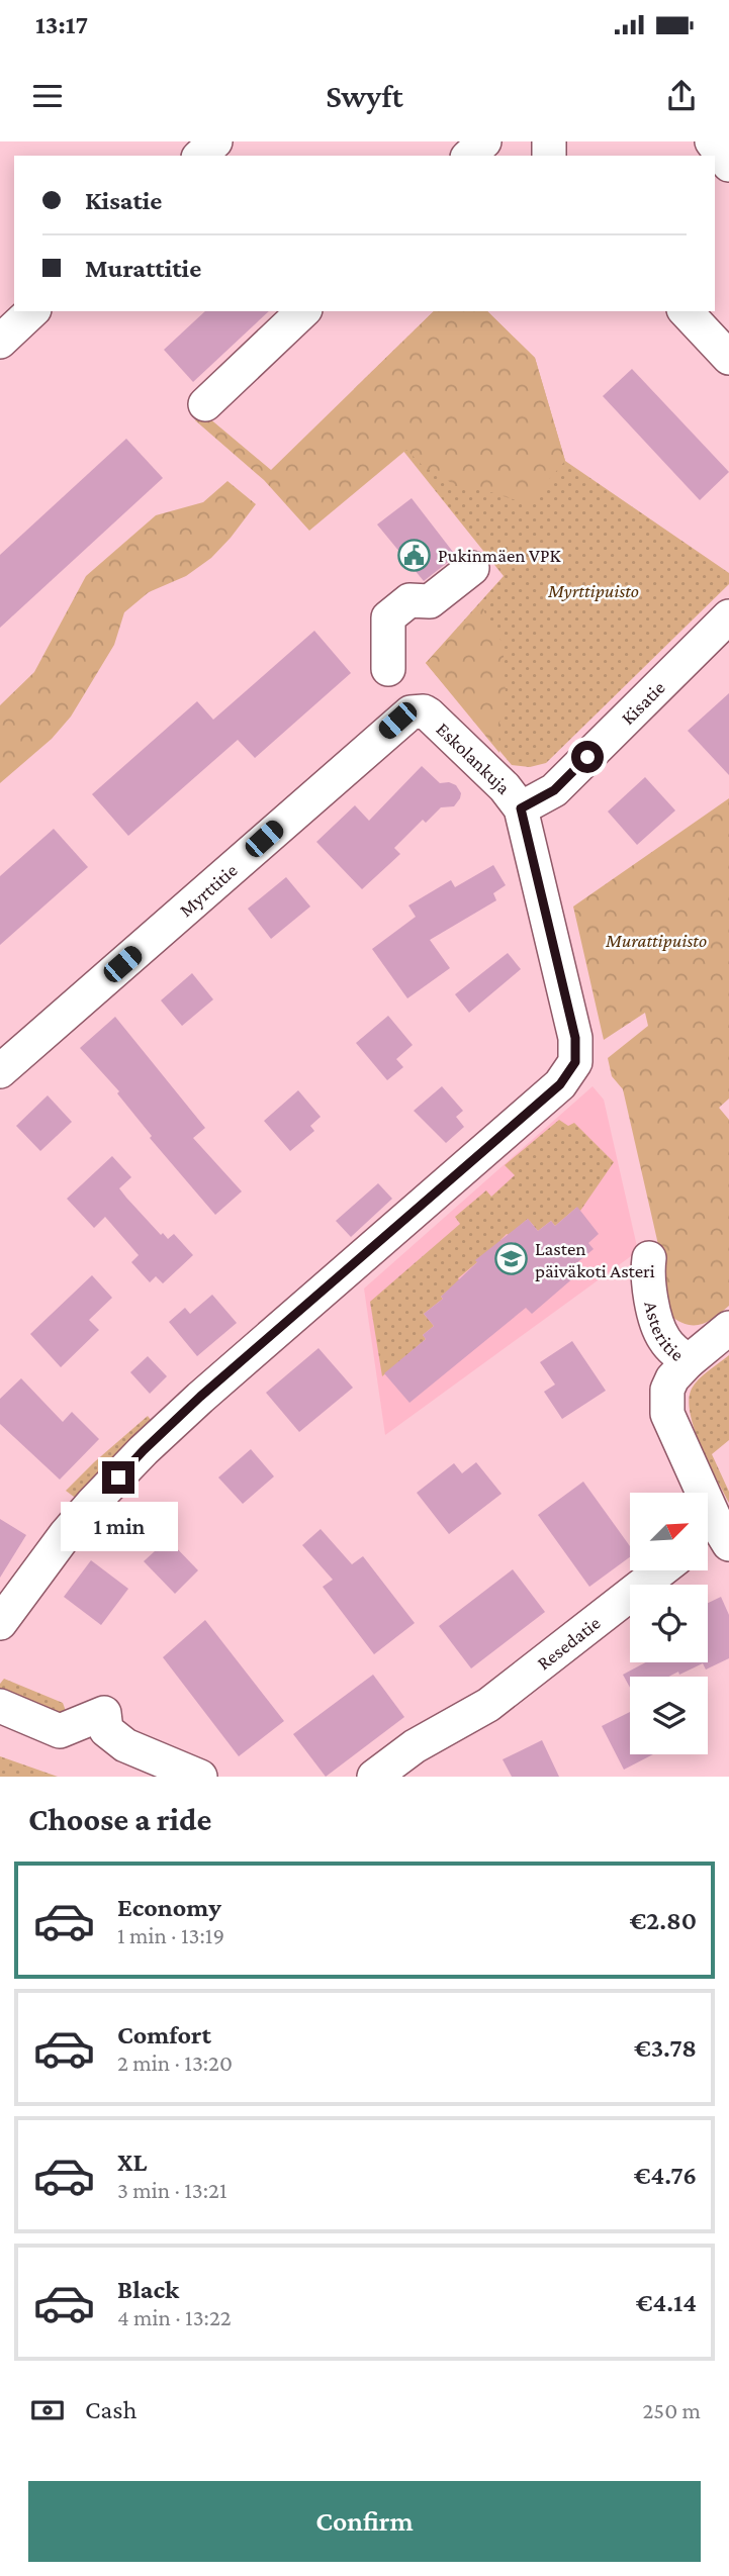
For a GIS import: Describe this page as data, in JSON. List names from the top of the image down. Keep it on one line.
{"streets":{"street":["Kisatie","Eskolankuja","Myrttitie","Asteritie","Resedatie"]},"crossings":[["Kisatie","Eskolankuja"],["Eskolankuja","Myrttitie"]],"parks":["Myrttipuisto","Murattipuisto"],"places":{"public building":["Pukinmäen VPK"],"school or university":["Lasten päiväkoti Asteri"]},"north":"top right","page":{"status":"13:17","header":"Swyft","banner":["Kisatie","Murattitie"],"bubble":"1 min","heading":"Choose a ride","list":[{"name":"Economy","note":"1 min · 13:19","value":"€2.80"},{"name":"Comfort","note":"2 min · 13:20","value":"€3.78"},{"name":"XL","note":"3 min · 13:21","value":"€4.76"},{"name":"Black","note":"4 min · 13:22","value":"€4.14"}],"pay":["Cash","250 m"],"buttons":"Confirm"}}
